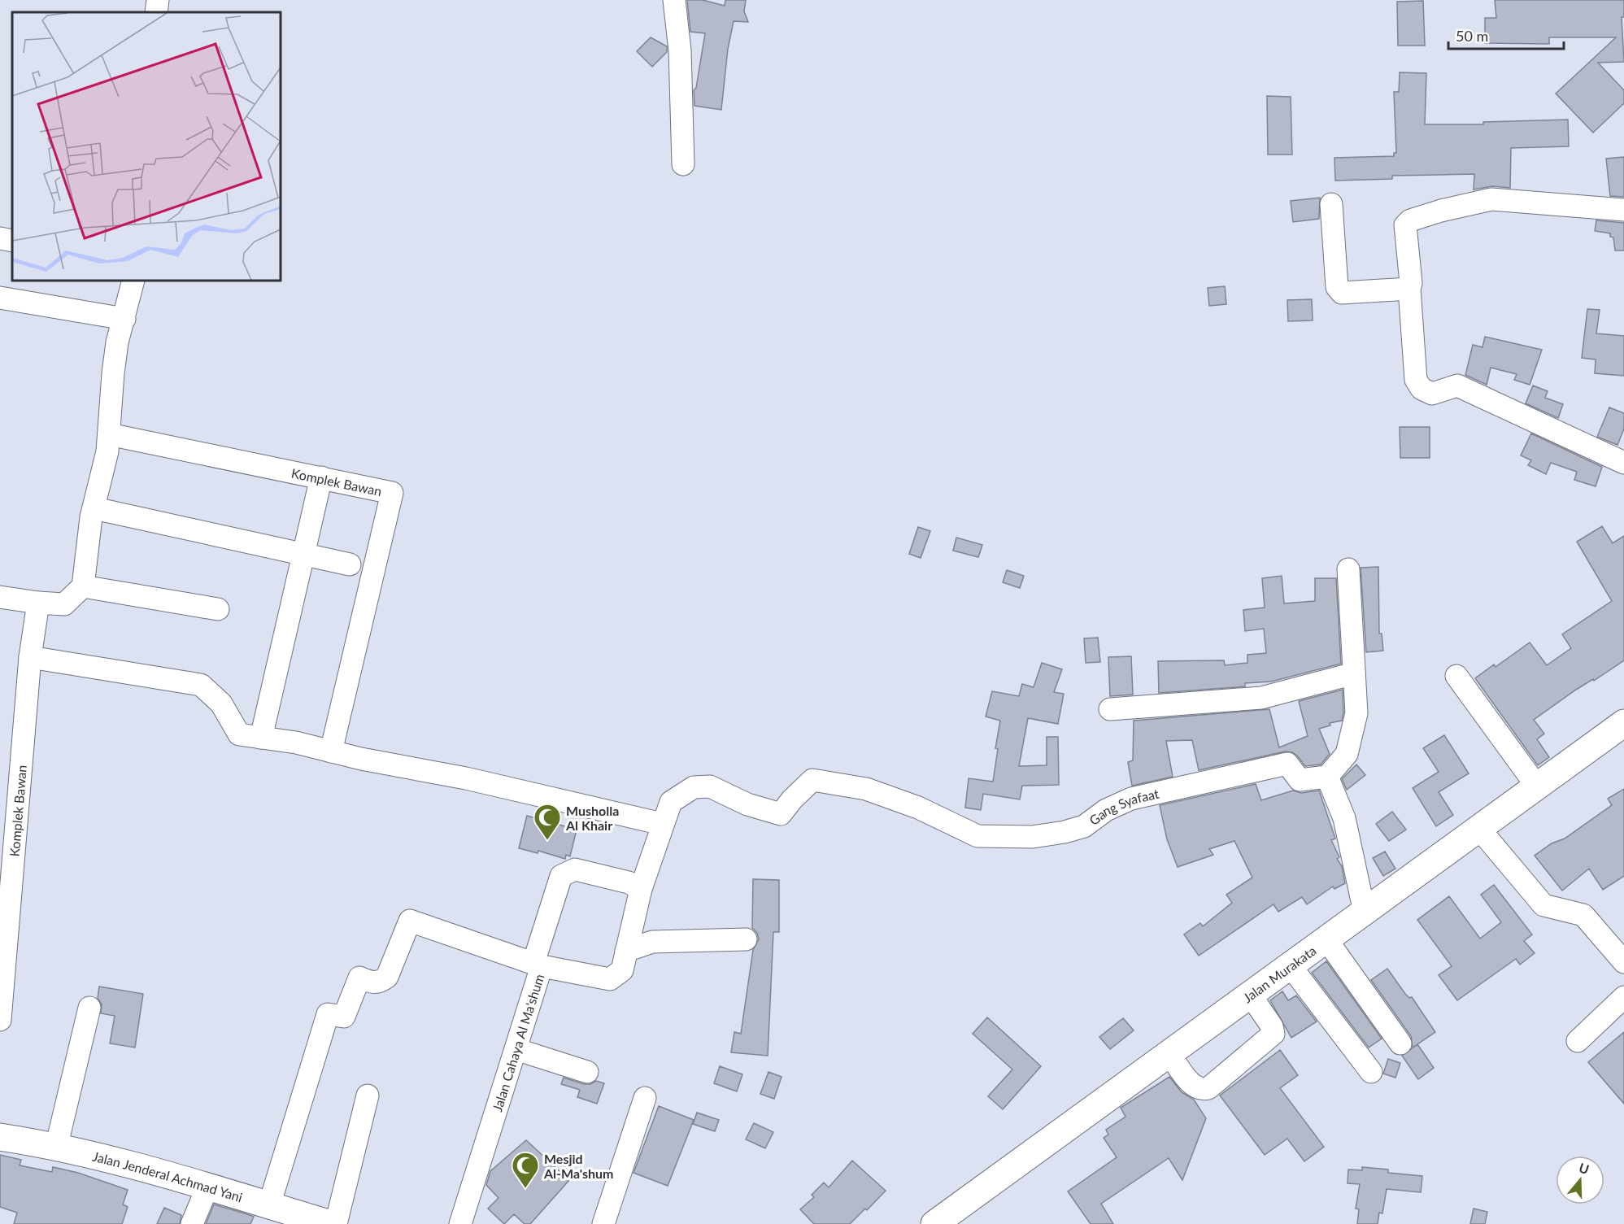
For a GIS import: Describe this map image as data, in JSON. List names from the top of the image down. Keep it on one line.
{"streets":{"main road":["Jalan Murakata","Jalan Jenderal Achmad Yani"],"street":["Komplek Bawan","Gang Syafaat","Jalan Cahaya Al Ma'shum"]},"crossings":[["Jalan Cahaya Al Ma'shum","Jalan Jenderal Achmad Yani"]],"places":{"mosque":["Musholla Al Khair","Mesjid Al-Ma'shum"]},"scale_bar":"50 m","north":"top"}
